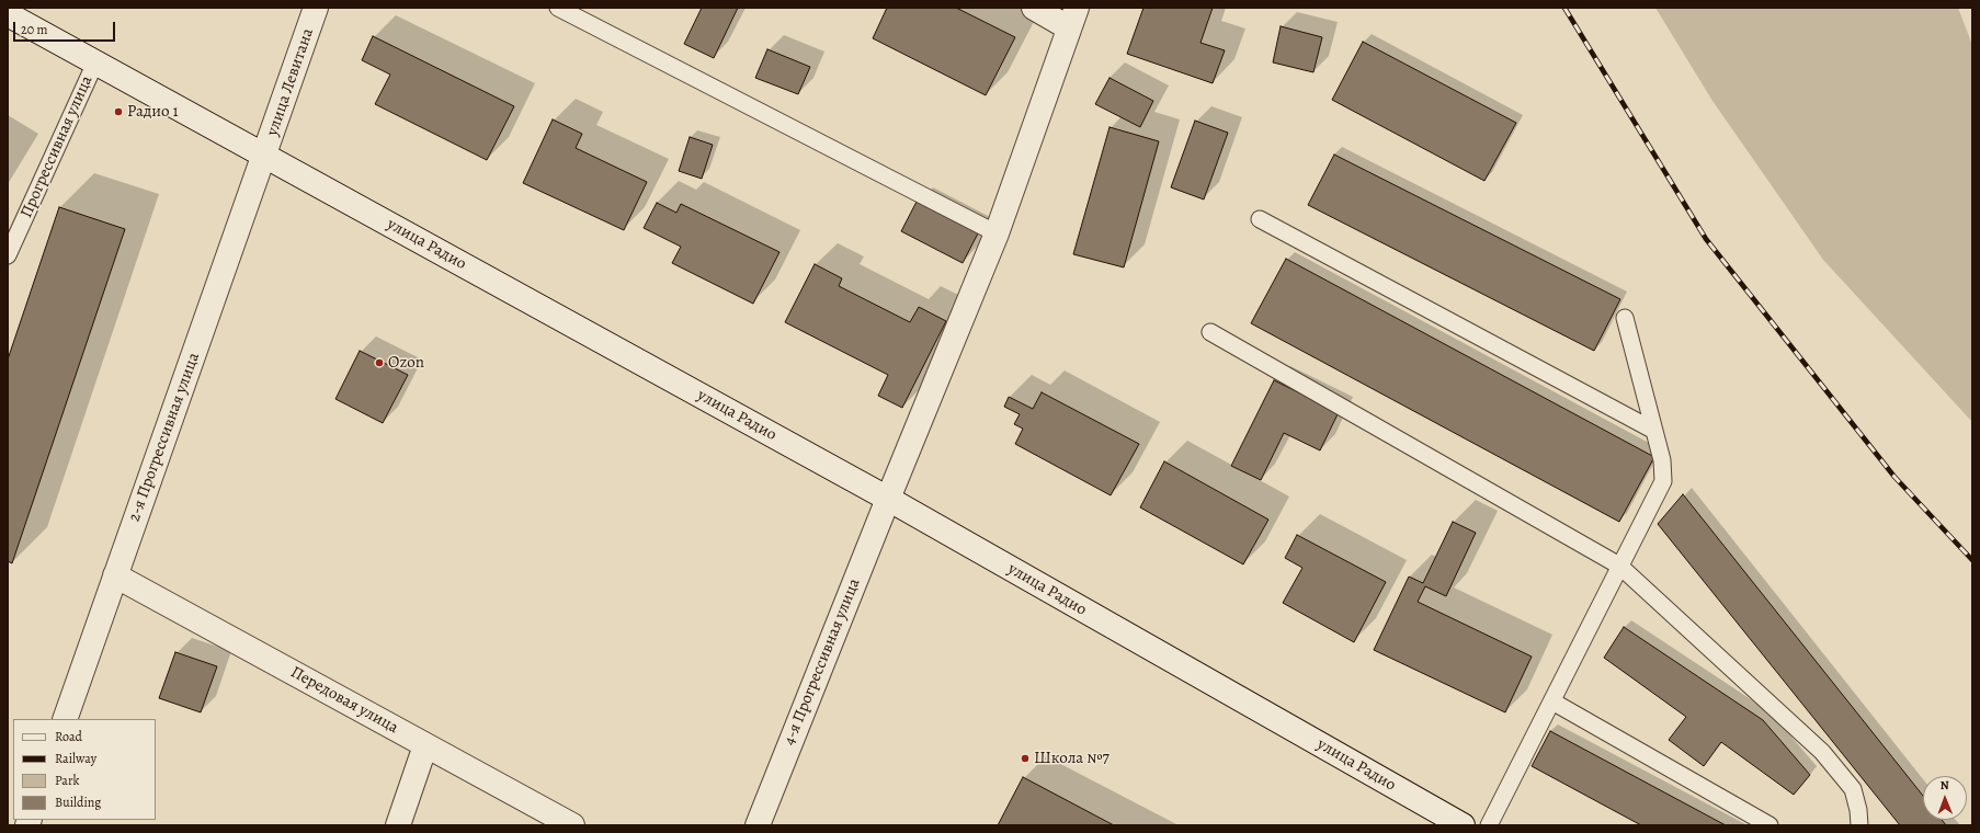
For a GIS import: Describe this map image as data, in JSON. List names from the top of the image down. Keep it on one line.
{"streets":{"street":["улица Левитана","улица Радио","2-я Прогрессивная улица","4-я Прогрессивная улица","Передовая улица"],"lane":["Прогрессивная улица"]},"crossings":[["улица Левитана","улица Радио"],["улица Левитана","2-я Прогрессивная улица"],["Прогрессивная улица","улица Радио"],["улица Радио","2-я Прогрессивная улица"],["улица Радио","4-я Прогрессивная улица"],["2-я Прогрессивная улица","Передовая улица"]],"places":["Радио 1","Ozon","Школа №7"],"legend":["Road","Railway","Park","Building"],"scale_bar":"20 m","north":"top"}
